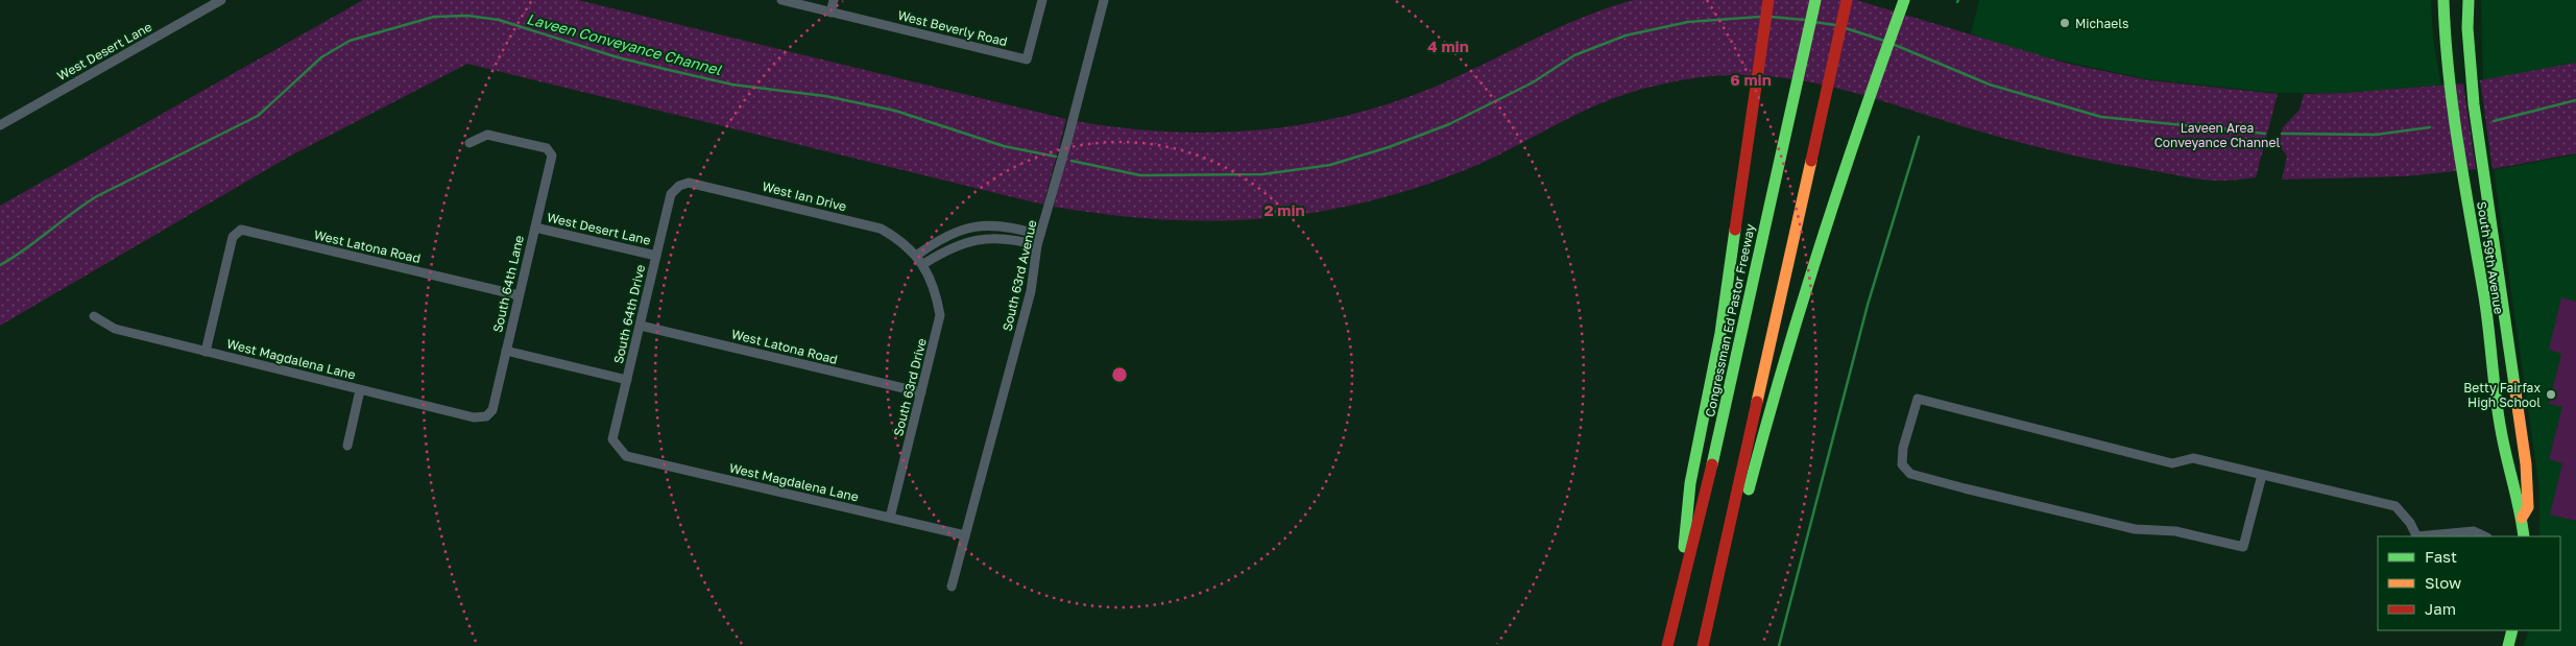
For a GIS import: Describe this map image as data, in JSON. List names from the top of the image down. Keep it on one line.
{"streets":{"main road":["South 59th Avenue","Congressman Ed Pastor Freeway"],"street":["West Beverly Road","West Desert Lane","West Ian Drive","West Latona Road","South 63rd Avenue","South 64th Lane","South 64th Drive","West Magdalena Lane","South 63rd Drive"]},"crossings":[["West Desert Lane","South 64th Lane"],["West Desert Lane","South 64th Drive"],["West Ian Drive","South 64th Drive"],["West Ian Drive","South 63rd Drive"],["West Latona Road","South 64th Lane"],["West Latona Road","South 64th Drive"],["West Latona Road","West Magdalena Lane"],["West Latona Road","South 63rd Drive"],["South 63rd Avenue","West Magdalena Lane"],["South 64th Lane","West Magdalena Lane"],["South 64th Drive","West Magdalena Lane"],["West Magdalena Lane","South 63rd Drive"]],"water":["Laveen Conveyance Channel"],"parks":["Laveen Area Conveyance Channel"],"places":["Michaels","Betty Fairfax High School"],"legend":["Fast","Slow","Jam"],"rings":["4 min","6 min","2 min"]}
